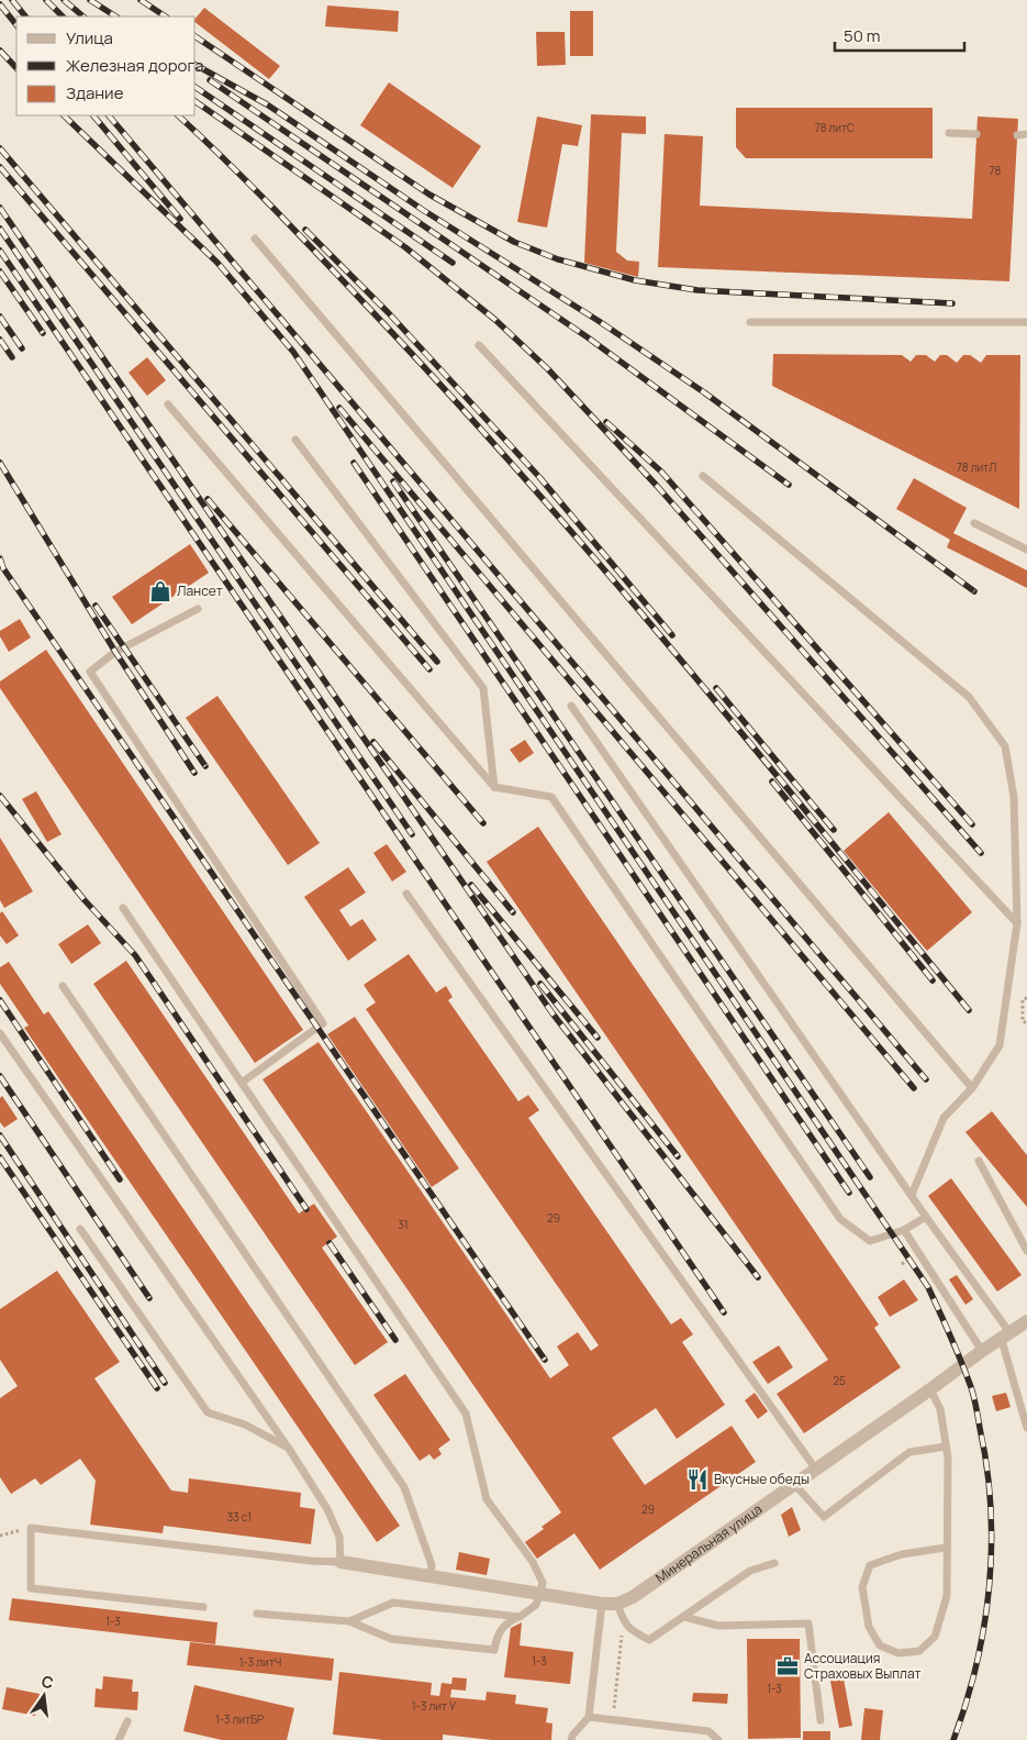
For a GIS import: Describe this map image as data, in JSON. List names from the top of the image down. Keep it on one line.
{"streets":{"street":["Минеральная улица"]},"places":{"shop":["Лансет"],"restaurant":["Вкусные обеды"],"office":["Ассоциация Страховых Выплат"]},"house_numbers":["78 литС","78","78 литЛ","29","31","25","29","33 с1","1-3","1-3","1-3 литЧ","1-3","1-3 лит У","1-3 литБР"],"legend":["Улица","Железная дорога","Здание"],"scale_bar":"50 m","north":"top"}
